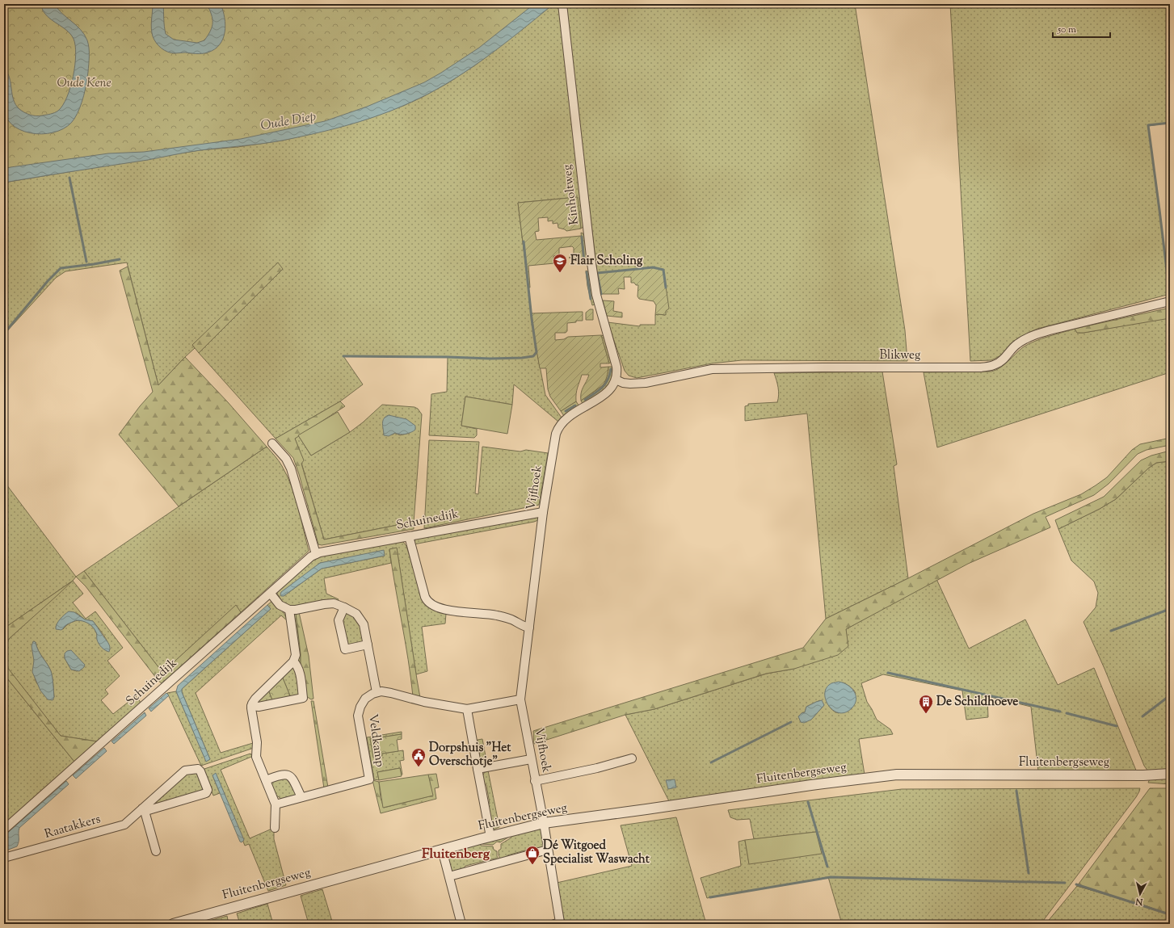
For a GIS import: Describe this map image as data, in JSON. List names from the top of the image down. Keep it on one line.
{"streets":{"street":["Kinholtweg","Blikweg","Vijfhoek","Schuinedijk","Veldkamp","Fluitenbergseweg","Raatakkers"]},"crossings":[["Kinholtweg","Blikweg"],["Kinholtweg","Vijfhoek"],["Blikweg","Vijfhoek"],["Vijfhoek","Schuinedijk"],["Vijfhoek","Fluitenbergseweg"]],"districts":["Fluitenberg"],"water":["Oude Diep"],"parks":["Oude Kene"],"places":{"school or university":["Flair Scholing"],"building":["De Schildhoeve"],"public building":["Dorpshuis \"Het Overschotje\""],"shop":["Dé Witgoed Specialist Waswacht"]},"scale_bar":"50 m","north":"bottom"}
